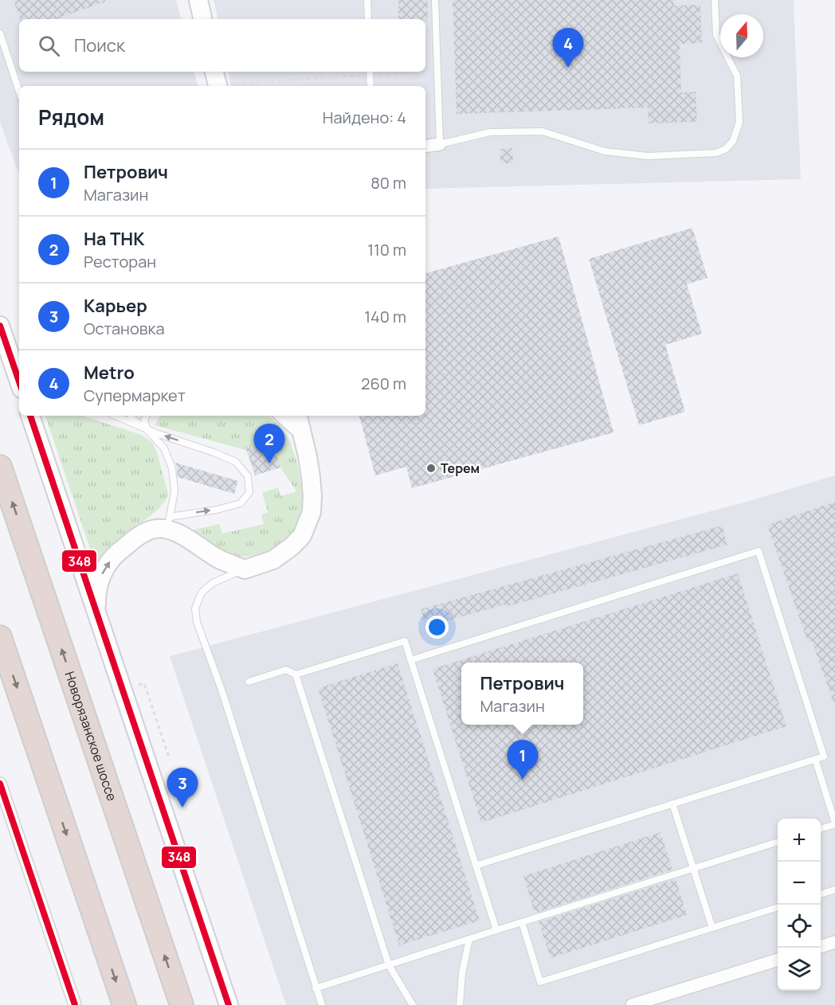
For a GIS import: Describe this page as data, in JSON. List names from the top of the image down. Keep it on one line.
{"streets":{"highway":["Новорязанское шоссе"]},"places":["Терем"],"lines":["transit line 348"],"north":"top","page":{"search":"Поиск","pins":["4","2","1","3"],"heading":["Рядом","Найдено: 4"],"list":[{"mark":"1","name":"Петрович","note":"Магазин","value":"80 m"},{"mark":"2","name":"На ТНК","note":"Ресторан","value":"110 m"},{"mark":"3","name":"Карьер","note":"Остановка","value":"140 m"},{"mark":"4","name":"Metro","note":"Супермаркет","value":"260 m"}],"popup":["Петрович","Магазин"],"map_buttons":["+","−"]}}
